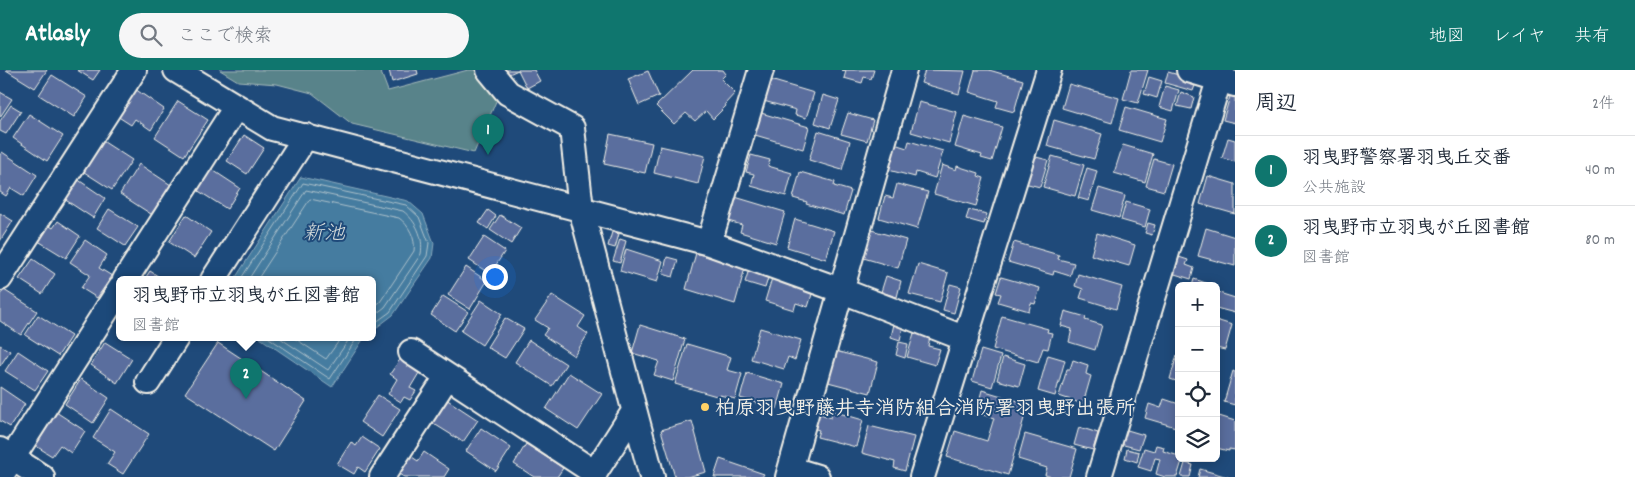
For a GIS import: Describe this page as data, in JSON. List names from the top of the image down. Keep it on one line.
{"water":["新池"],"places":["柏原羽曳野藤井寺消防組合消防署羽曳野出張所"],"page":{"header":"Atlasly","search":"ここで検索","nav":["地図","レイヤ","共有"],"heading":["周辺","2件"],"pins":["1","2"],"list":[{"mark":"1","name":"羽曳野警察署羽曳丘交番","note":"公共施設","value":"40 m"},{"mark":"2","name":"羽曳野市立羽曳が丘図書館","note":"図書館","value":"80 m"}],"popup":["羽曳野市立羽曳が丘図書館","図書館"],"map_buttons":["+","−"]}}
